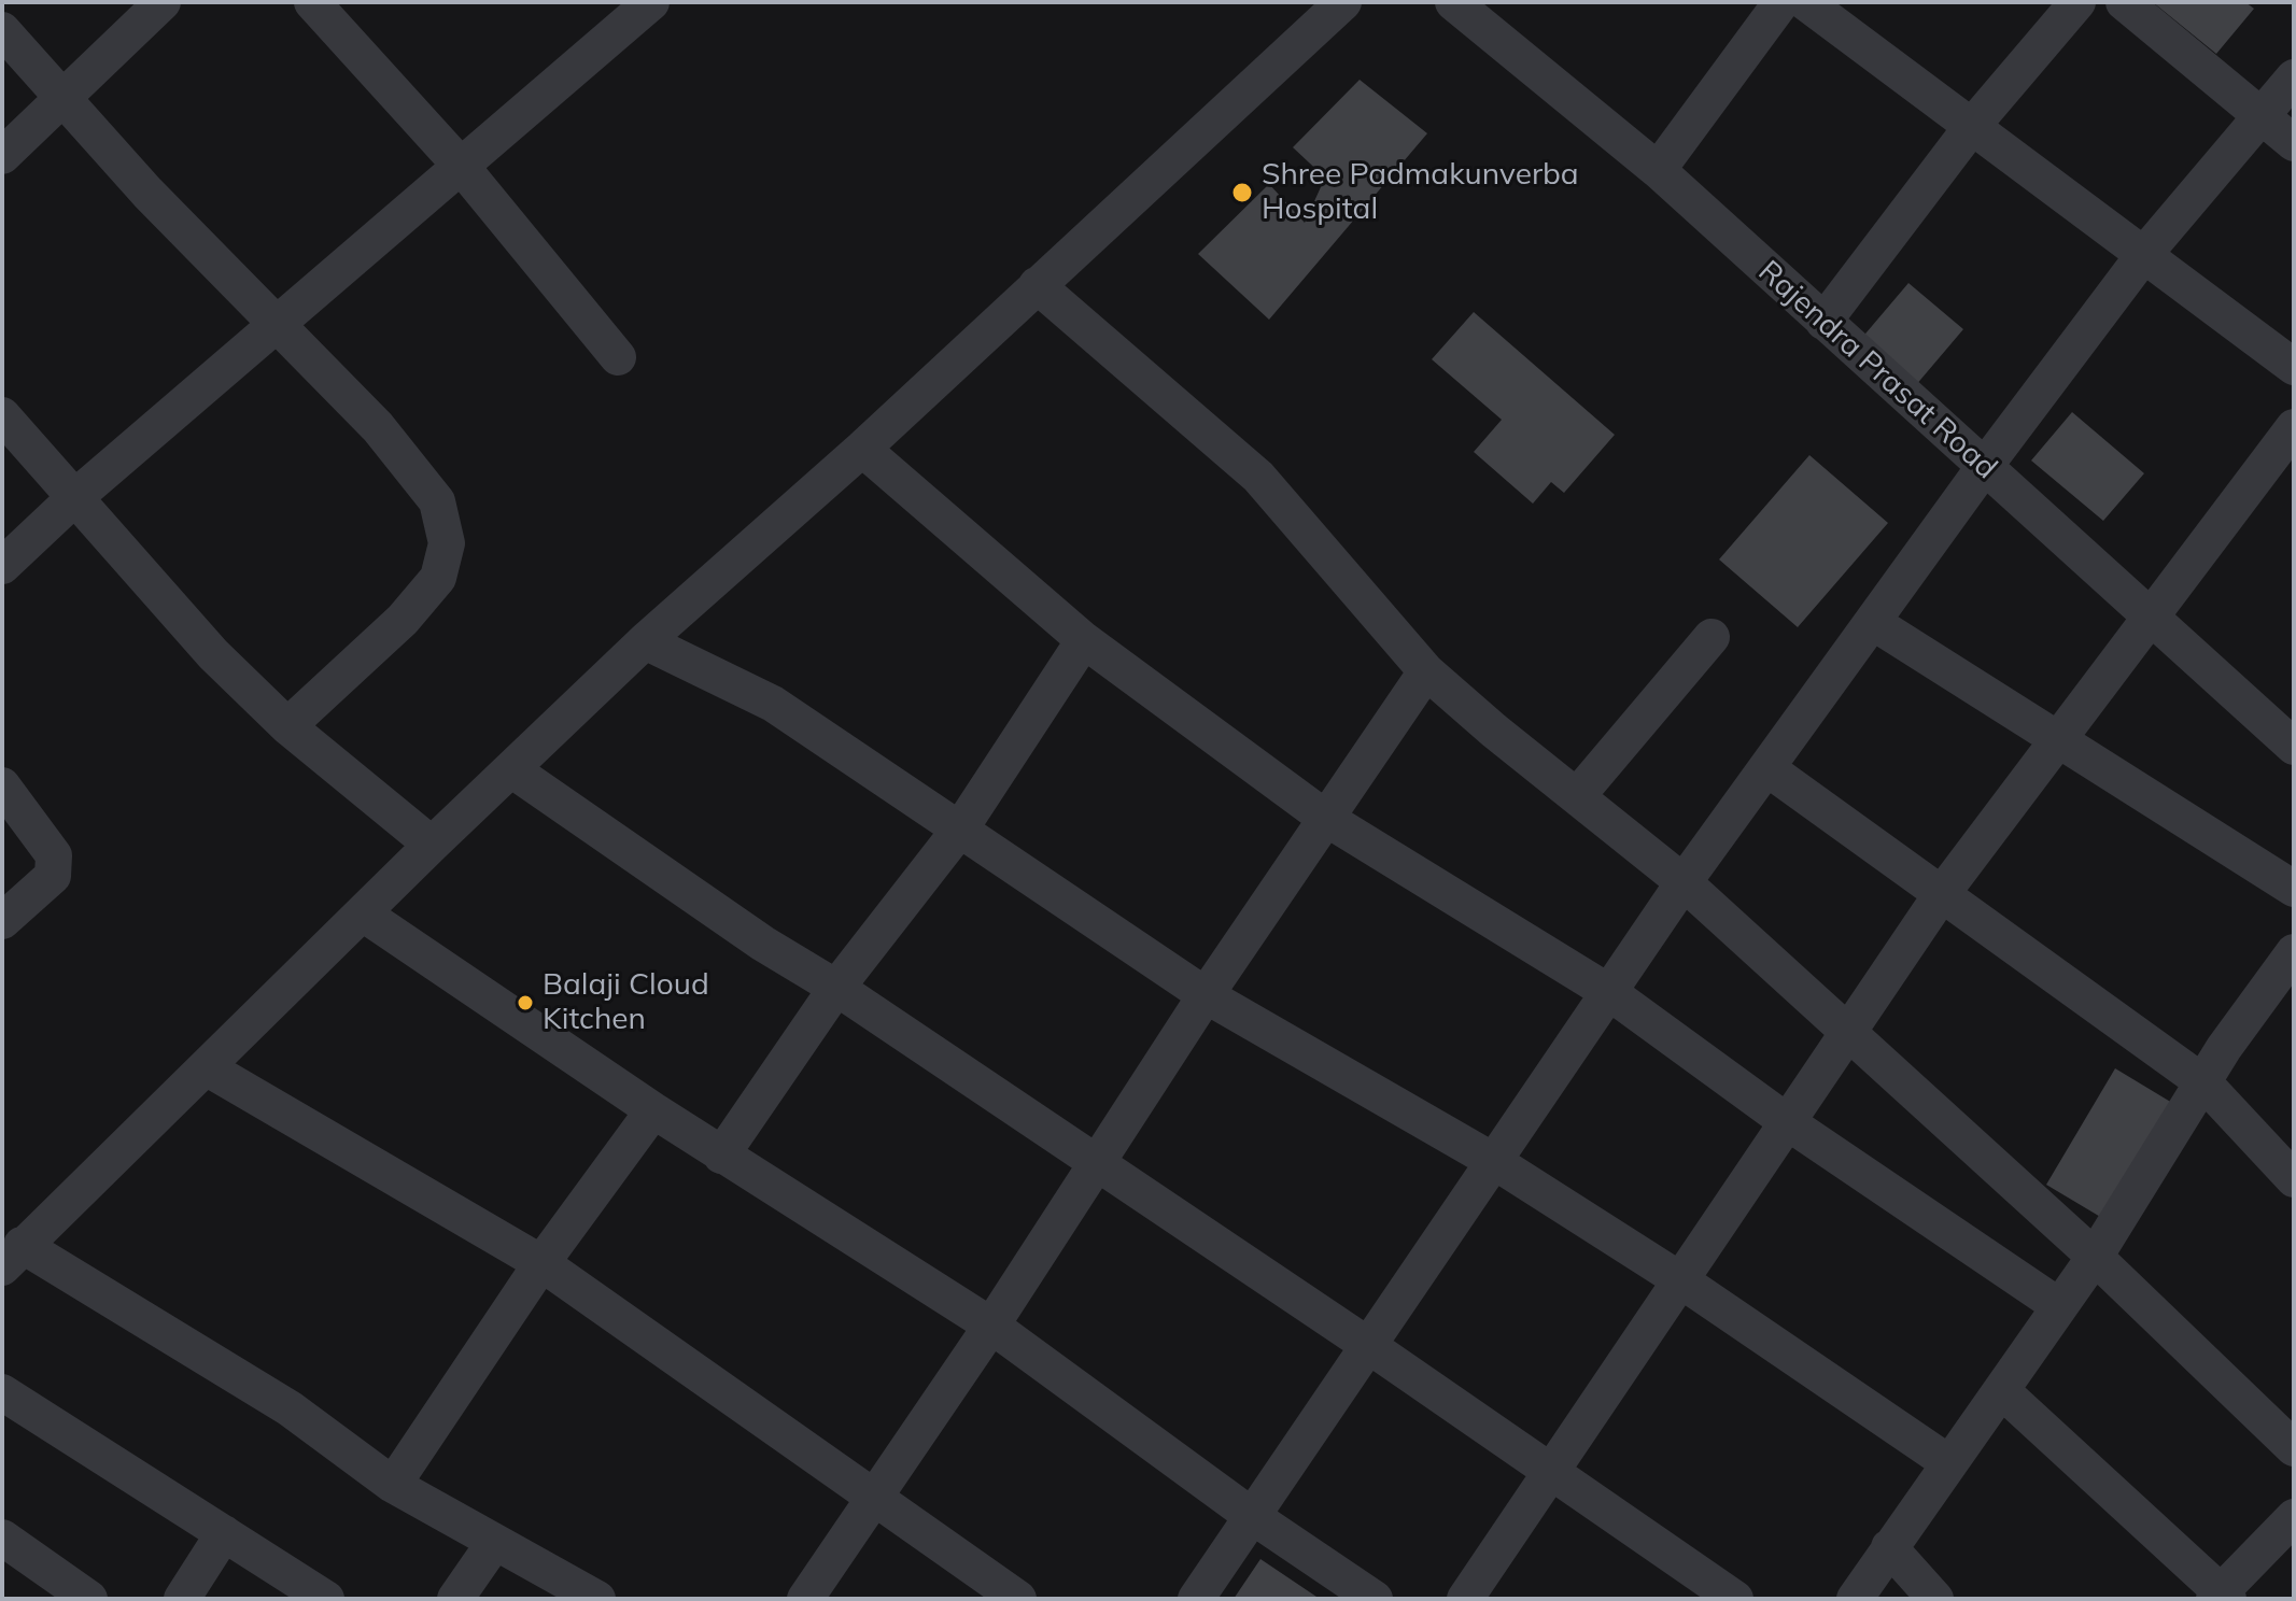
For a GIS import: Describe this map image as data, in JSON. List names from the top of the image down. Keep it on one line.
{"streets":{"street":["Rajendra Prasat Road"]},"places":["Shree Padmakunverba Hospital","Balaji Cloud Kitchen"]}
